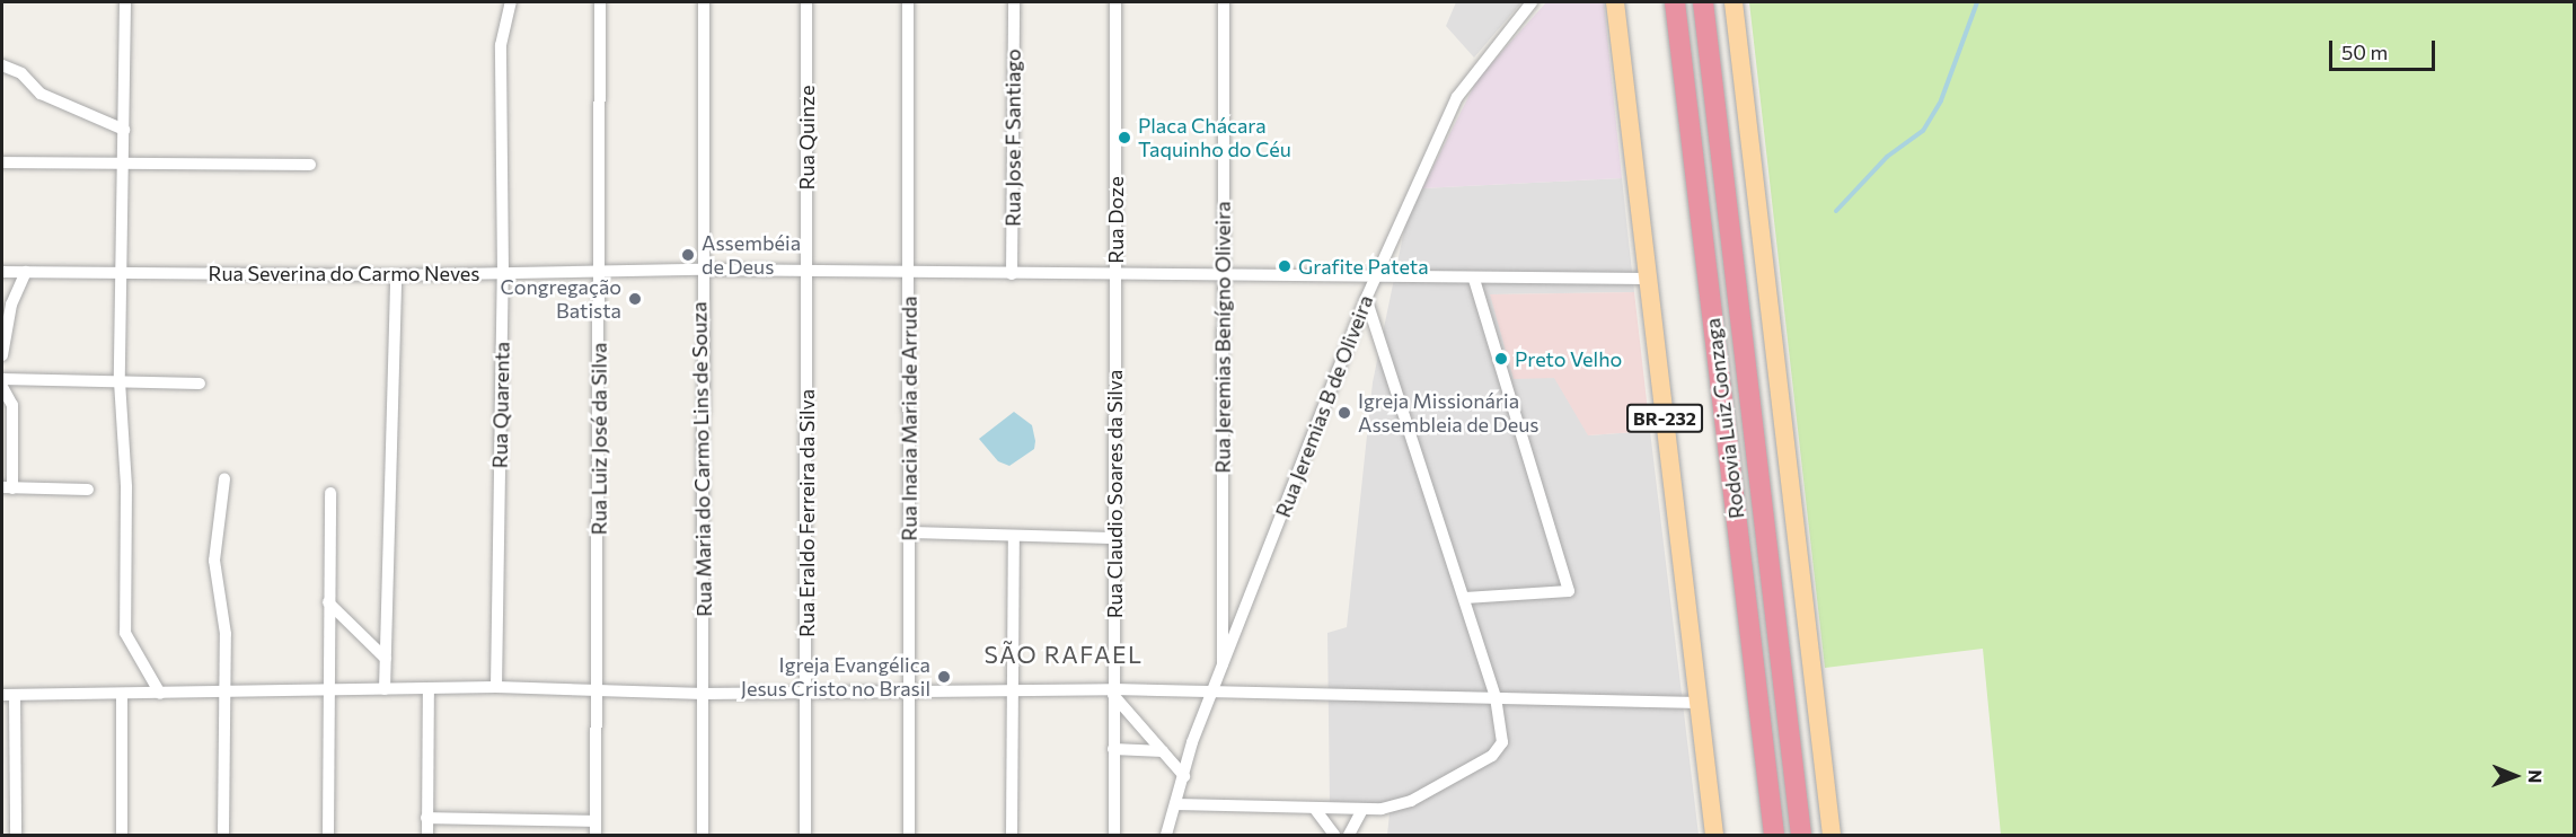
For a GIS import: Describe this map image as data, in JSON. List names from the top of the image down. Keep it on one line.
{"streets":{"highway":["BR-232","Rodovia Luiz Gonzaga"],"street":["Rua Quinze","Rua Jose F Santiago","Rua Doze","Rua Severina do Carmo Neves","Rua Jeremias Benígno Oliveira","Rua Quarenta","Rua Jeremias B de Oliveira","Rua Inacia Maria de Arruda","Rua Luiz José da Silva","Rua Maria do Carmo Lins de Souza","Rua Claudio Soares da Silva","Rua Eraldo Ferreira da Silva"]},"crossings":[["Rua Quinze","Rua Severina do Carmo Neves"],["Rua Quinze","Rua Eraldo Ferreira da Silva"],["Rua Jose F Santiago","Rua Severina do Carmo Neves"],["Rua Doze","Rua Severina do Carmo Neves"],["Rua Doze","Rua Claudio Soares da Silva"],["Rua Severina do Carmo Neves","Rua Quarenta"],["Rua Severina do Carmo Neves","Rua Inacia Maria de Arruda"],["Rua Severina do Carmo Neves","Rua Luiz José da Silva"],["Rua Severina do Carmo Neves","Rua Maria do Carmo Lins de Souza"],["Rua Severina do Carmo Neves","Rua Claudio Soares da Silva"],["Rua Severina do Carmo Neves","Rua Eraldo Ferreira da Silva"],["Rua Jeremias Benígno Oliveira","Rua Jeremias B de Oliveira"]],"districts":["SÃO RAFAEL"],"places":["Placa Chácara Taquinho do Céu","Assembéia de Deus","Grafite Pateta","Congregação Batista","Preto Velho","Igreja Missionária Assembleia de Deus","Igreja Evangélica Jesus Cristo no Brasil"],"scale_bar":"50 m","north":"right"}
